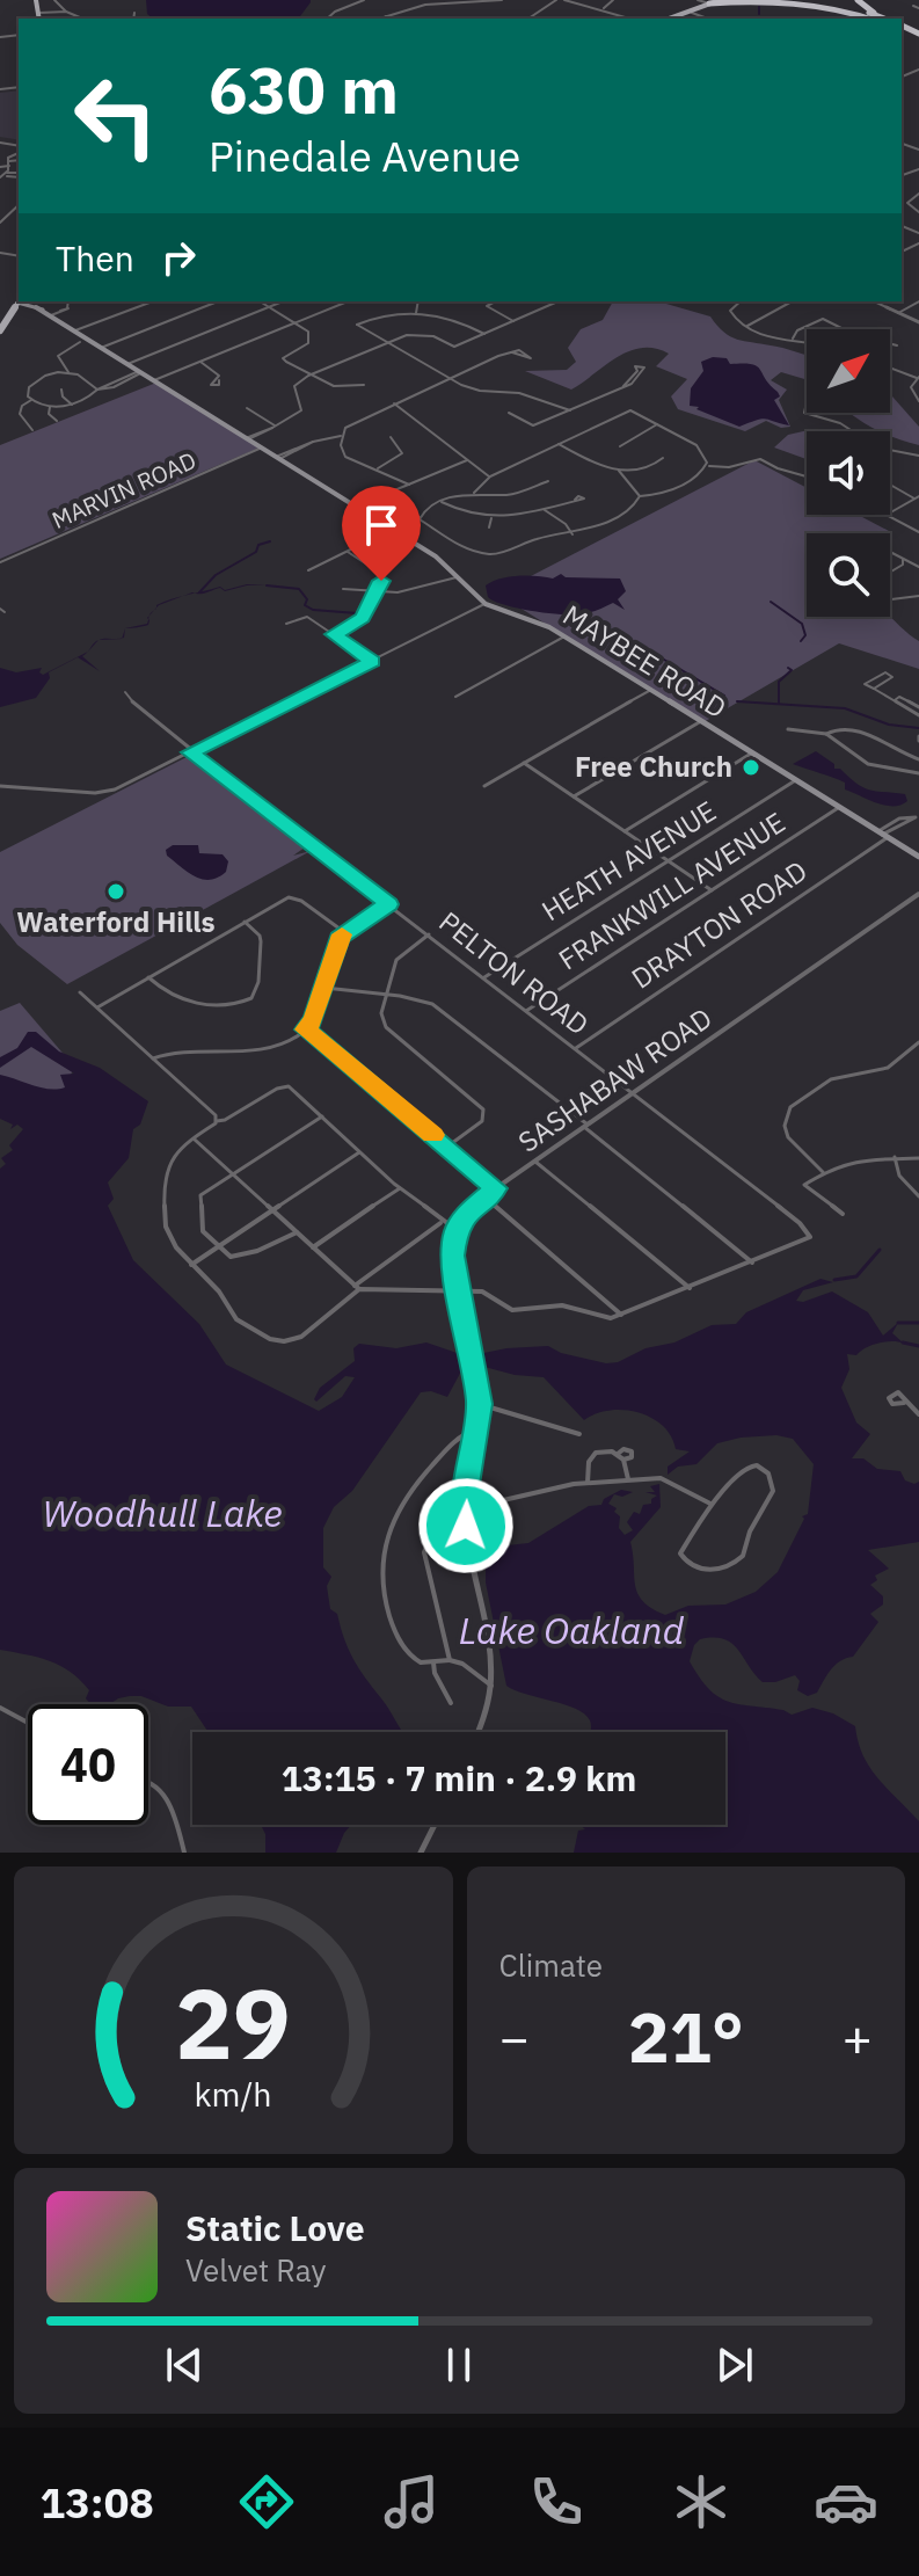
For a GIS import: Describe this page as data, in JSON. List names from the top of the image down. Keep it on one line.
{"streets":{"main road":["MAYBEE ROAD"],"street":["MARVIN ROAD","HEATH AVENUE","FRANKWILL AVENUE","DRAYTON ROAD","PELTON ROAD","SASHABAW ROAD"]},"crossings":[["MARVIN ROAD","MAYBEE ROAD"],["MAYBEE ROAD","HEATH AVENUE"],["MAYBEE ROAD","FRANKWILL AVENUE"],["MAYBEE ROAD","DRAYTON ROAD"],["HEATH AVENUE","PELTON ROAD"],["FRANKWILL AVENUE","PELTON ROAD"],["DRAYTON ROAD","PELTON ROAD"],["PELTON ROAD","SASHABAW ROAD"]],"water":["Woodhull Lake","Lake Oakland"],"places":["Free Church","Waterford Hills"],"north":"top right","page":{"turn":["630 m","Pinedale Avenue"],"then":"Then","limit":"40","trip":"13:15 · 7 min · 2.9 km","tile":"Climate","heat":["−","21°","+"],"song":["Static Love","Velvet Ray"],"tabs":"13:08","gauge":["29","km/h"]}}
